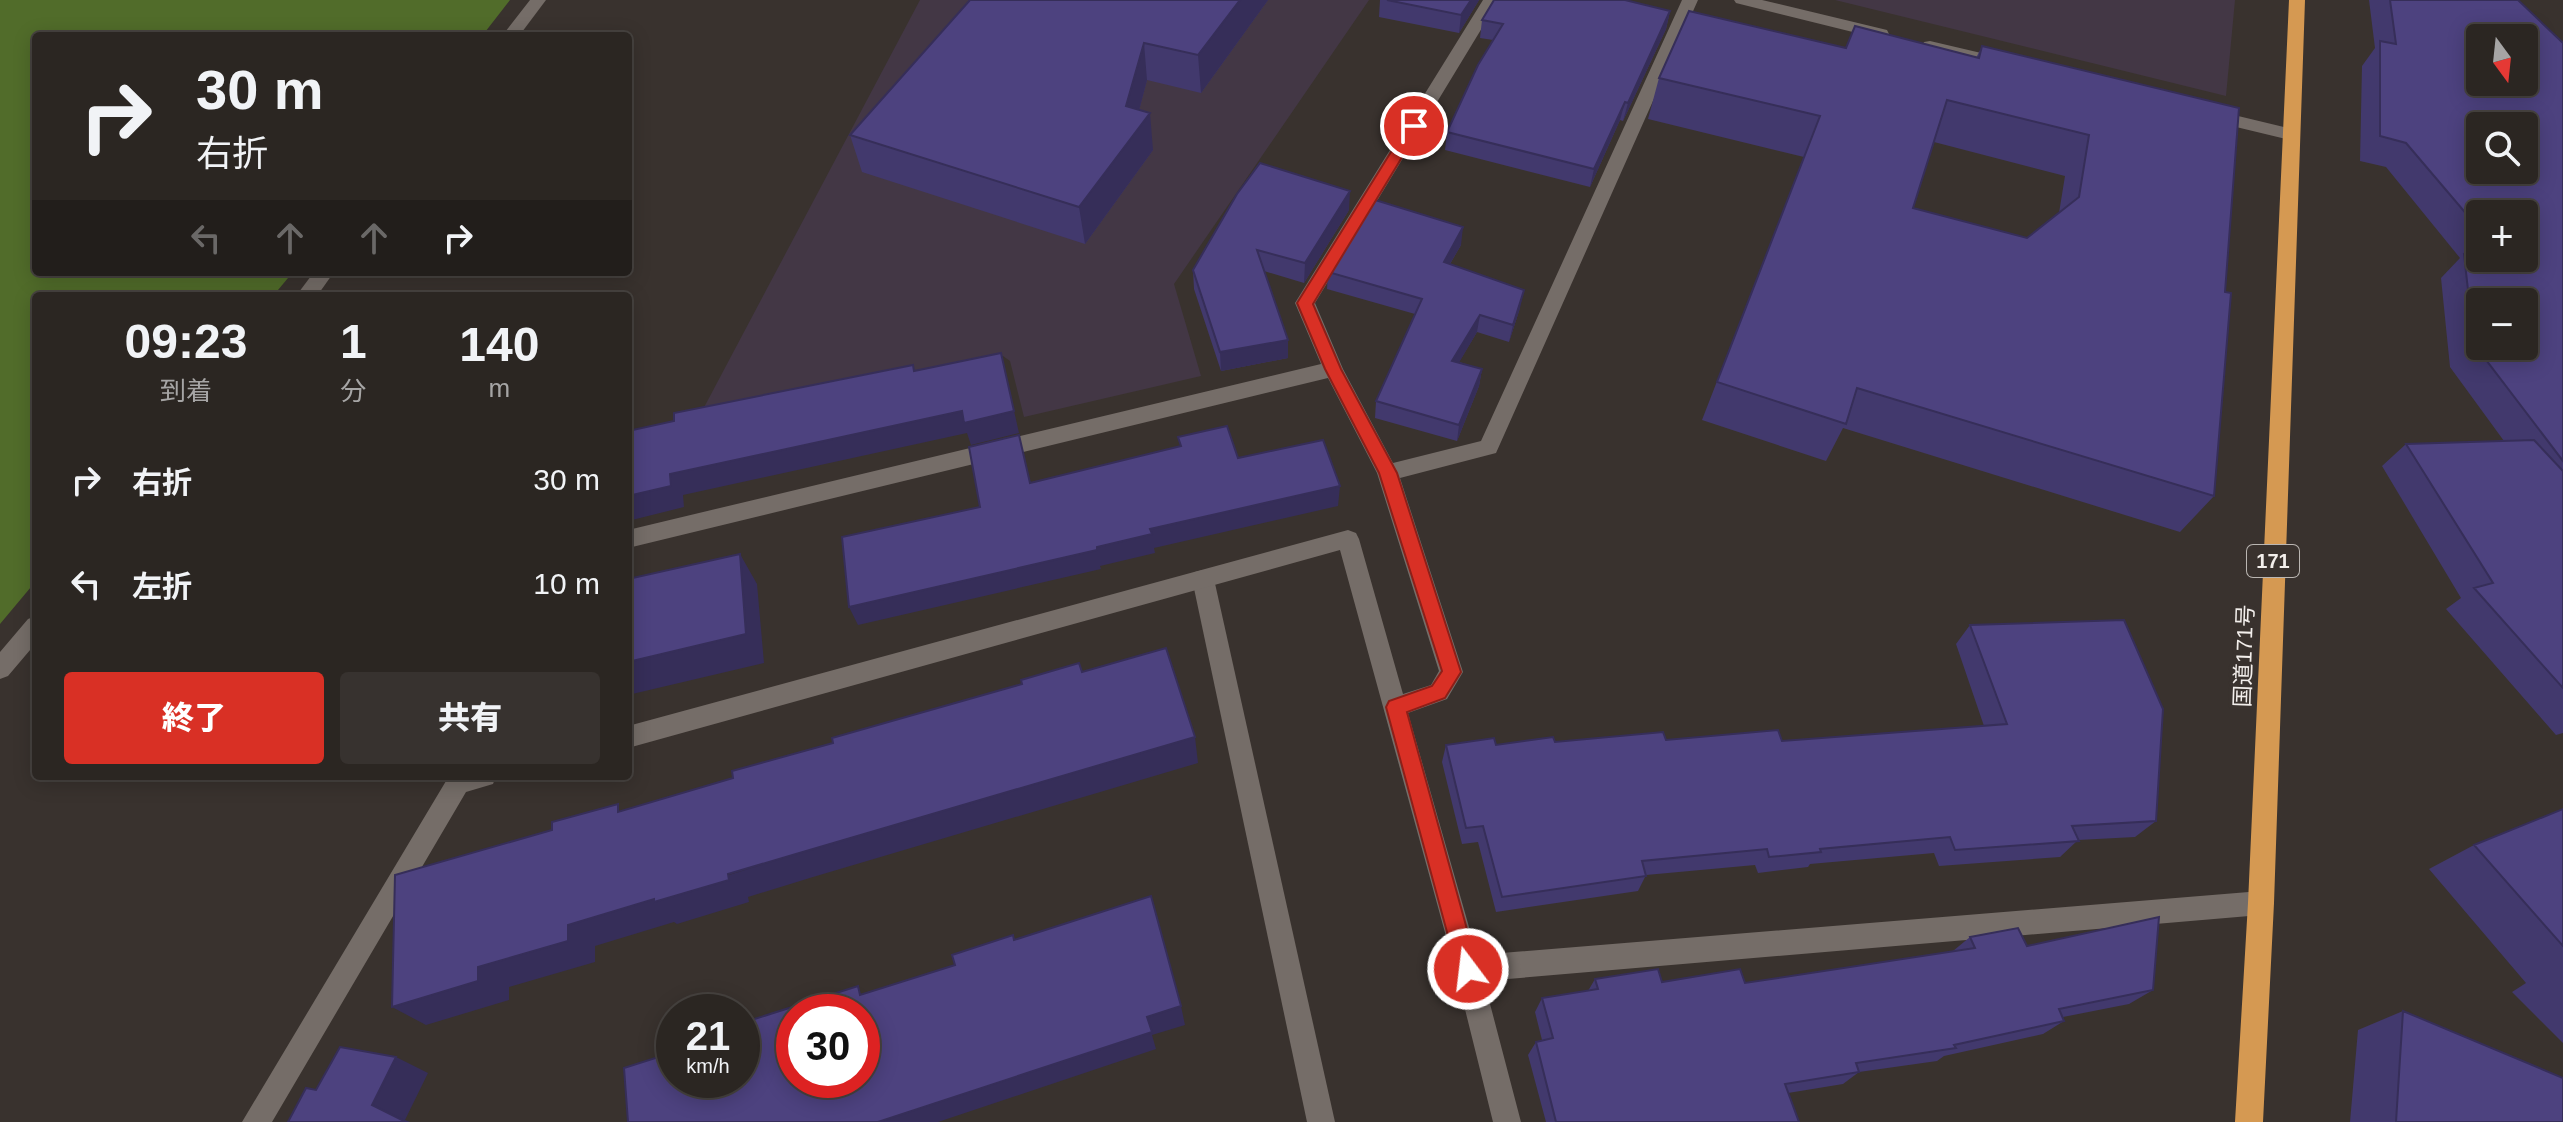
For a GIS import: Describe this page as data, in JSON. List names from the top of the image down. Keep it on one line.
{"streets":{"highway":["171","国道171号"]},"north":"bottom","page":{"map_buttons":["+","−"],"turn":["30 m","右折"],"eta":["09:23","到着","1","分","140","m"],"list":[{"name":"右折","value":"30 m"},{"name":"左折","value":"10 m"}],"buttons":["終了","共有"],"speed":"21 km/h","limit":"30"}}
